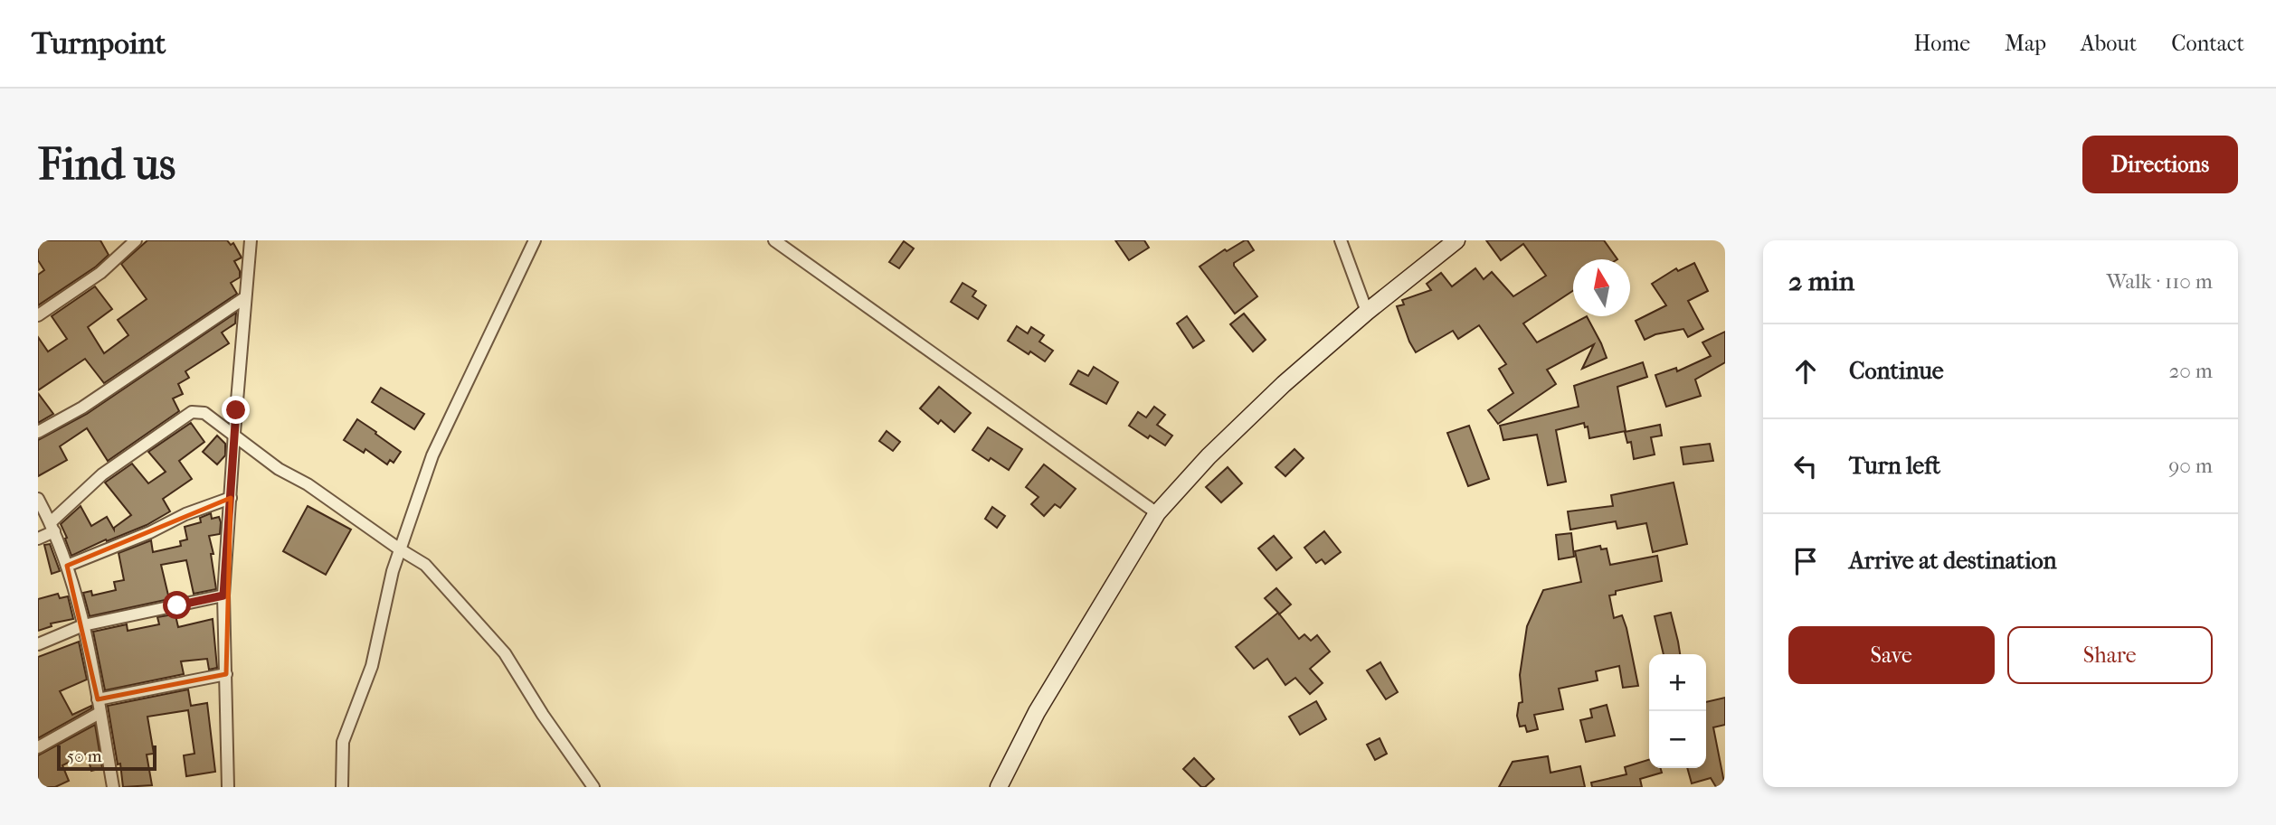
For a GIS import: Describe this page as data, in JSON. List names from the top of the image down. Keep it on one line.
{"scale_bar":"50 m","north":"top","page":{"header":"Turnpoint","nav":["Home","Map","About","Contact"],"buttons":["Directions",["Save","Share"]],"title":"Find us","heading":["2 min","Walk · 110 m"],"list":[["Continue","20 m"],["Turn left","90 m"],"Arrive at destination"],"map_buttons":["+","−"],"scale":"50 m"}}
